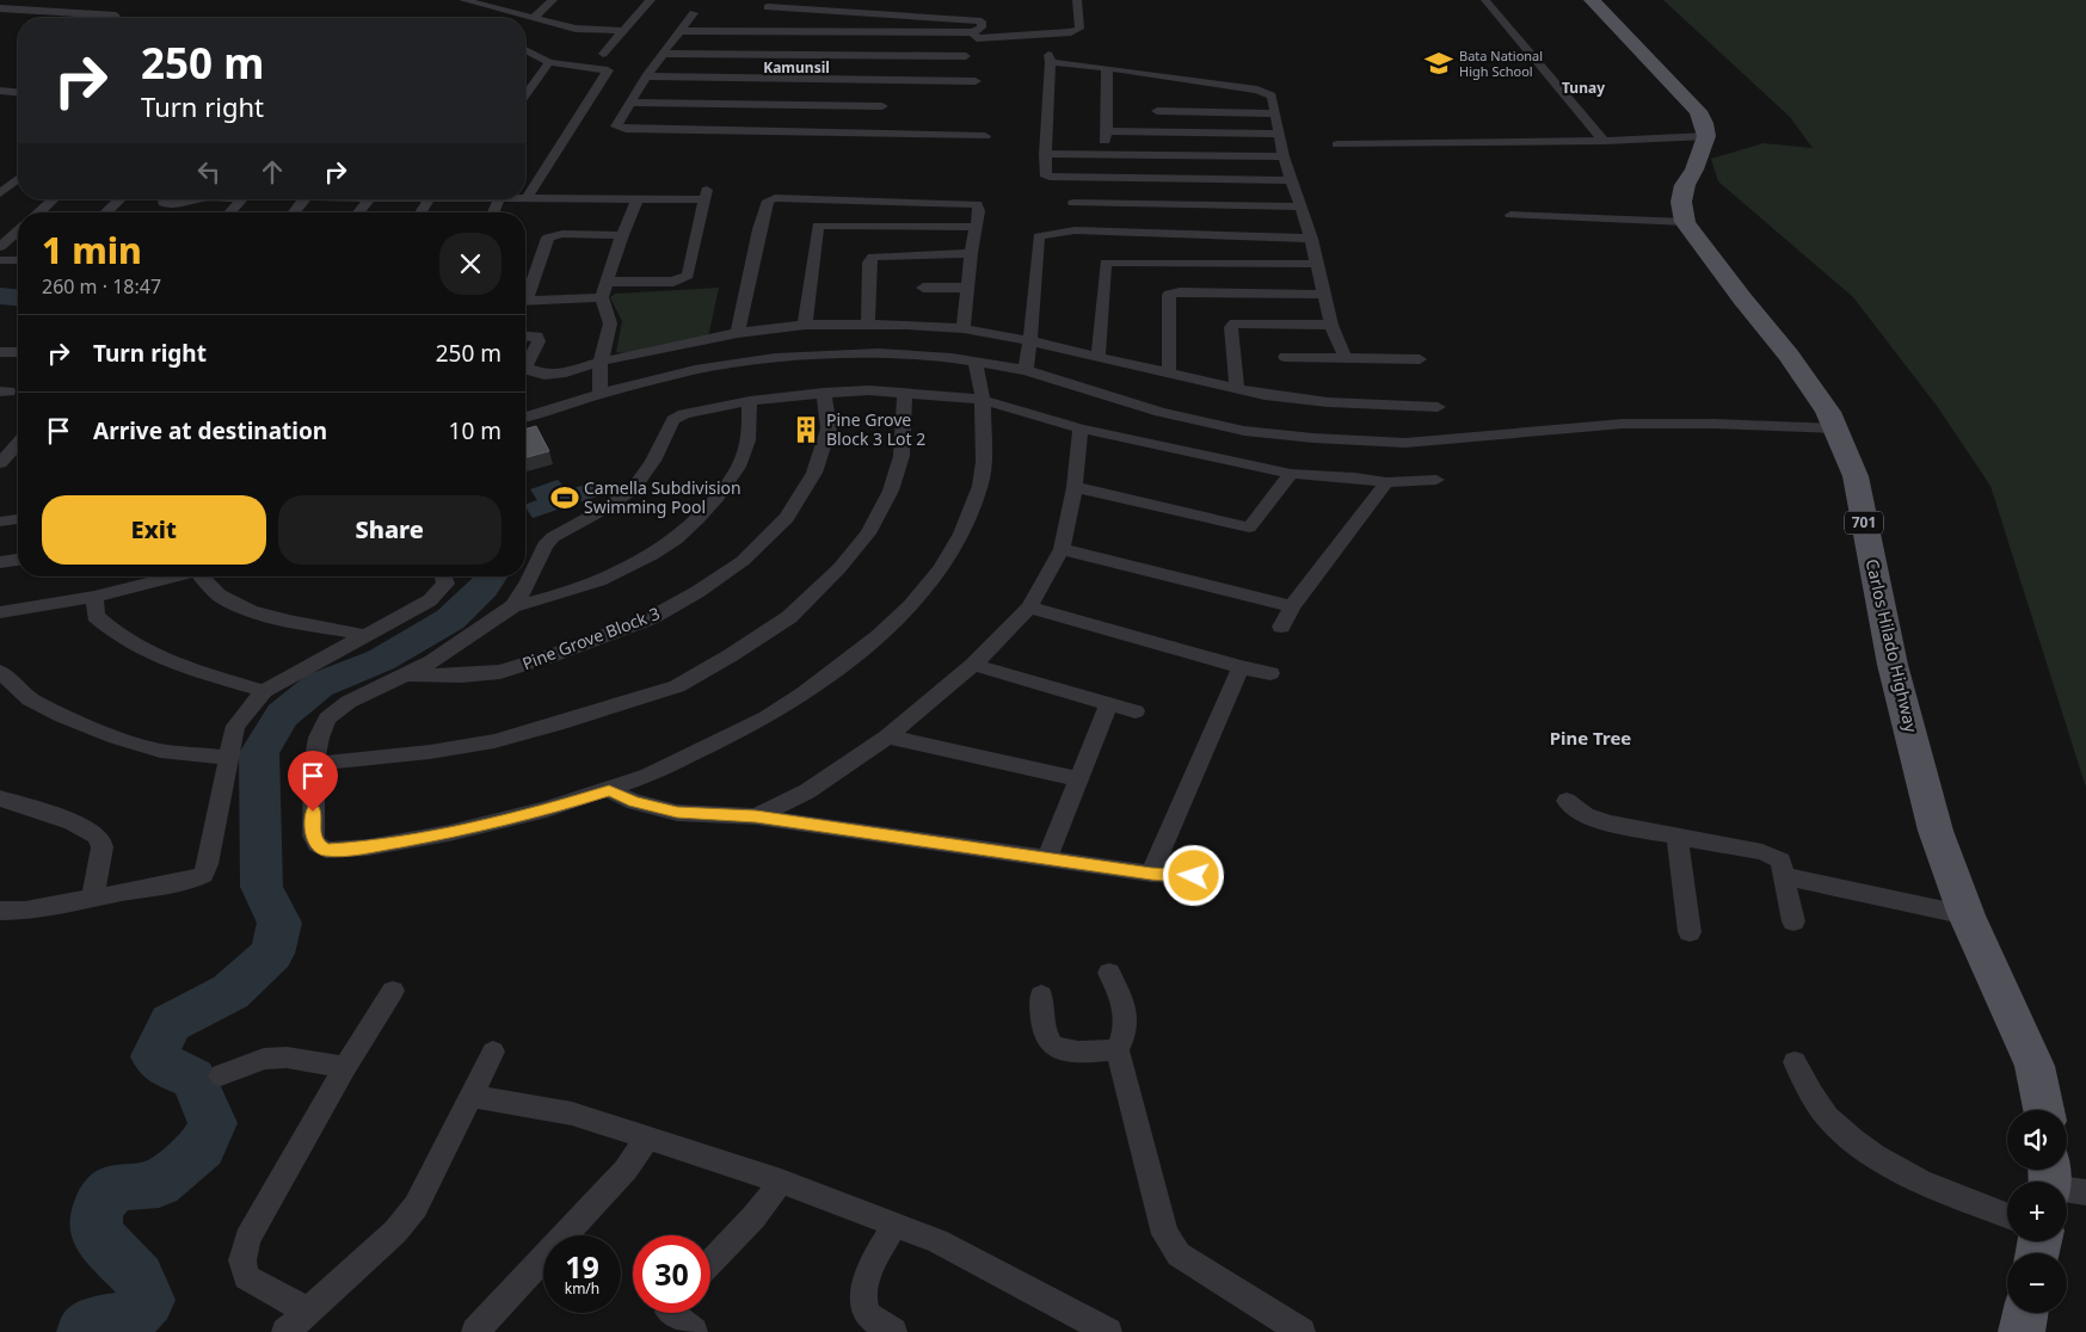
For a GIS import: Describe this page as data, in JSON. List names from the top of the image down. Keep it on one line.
{"streets":{"main road":["701","Carlos Hilado Highway"],"street":["Pine Grove Block 3"]},"districts":["Kamunsil","Tunay","Pine Tree"],"places":{"school or university":["Bata National High School"],"building":["Pine Grove Block 3 Lot 2"],"sports":["Camella Subdivision Swimming Pool"]},"page":{"turn":["250 m","Turn right"],"heading":["1 min","260 m · 18:47"],"list":[{"name":"Turn right","value":"250 m"},{"name":"Arrive at destination","value":"10 m"}],"buttons":["Exit","Share"],"map_buttons":["+","−"],"speed":"19 km/h","limit":"30"}}
